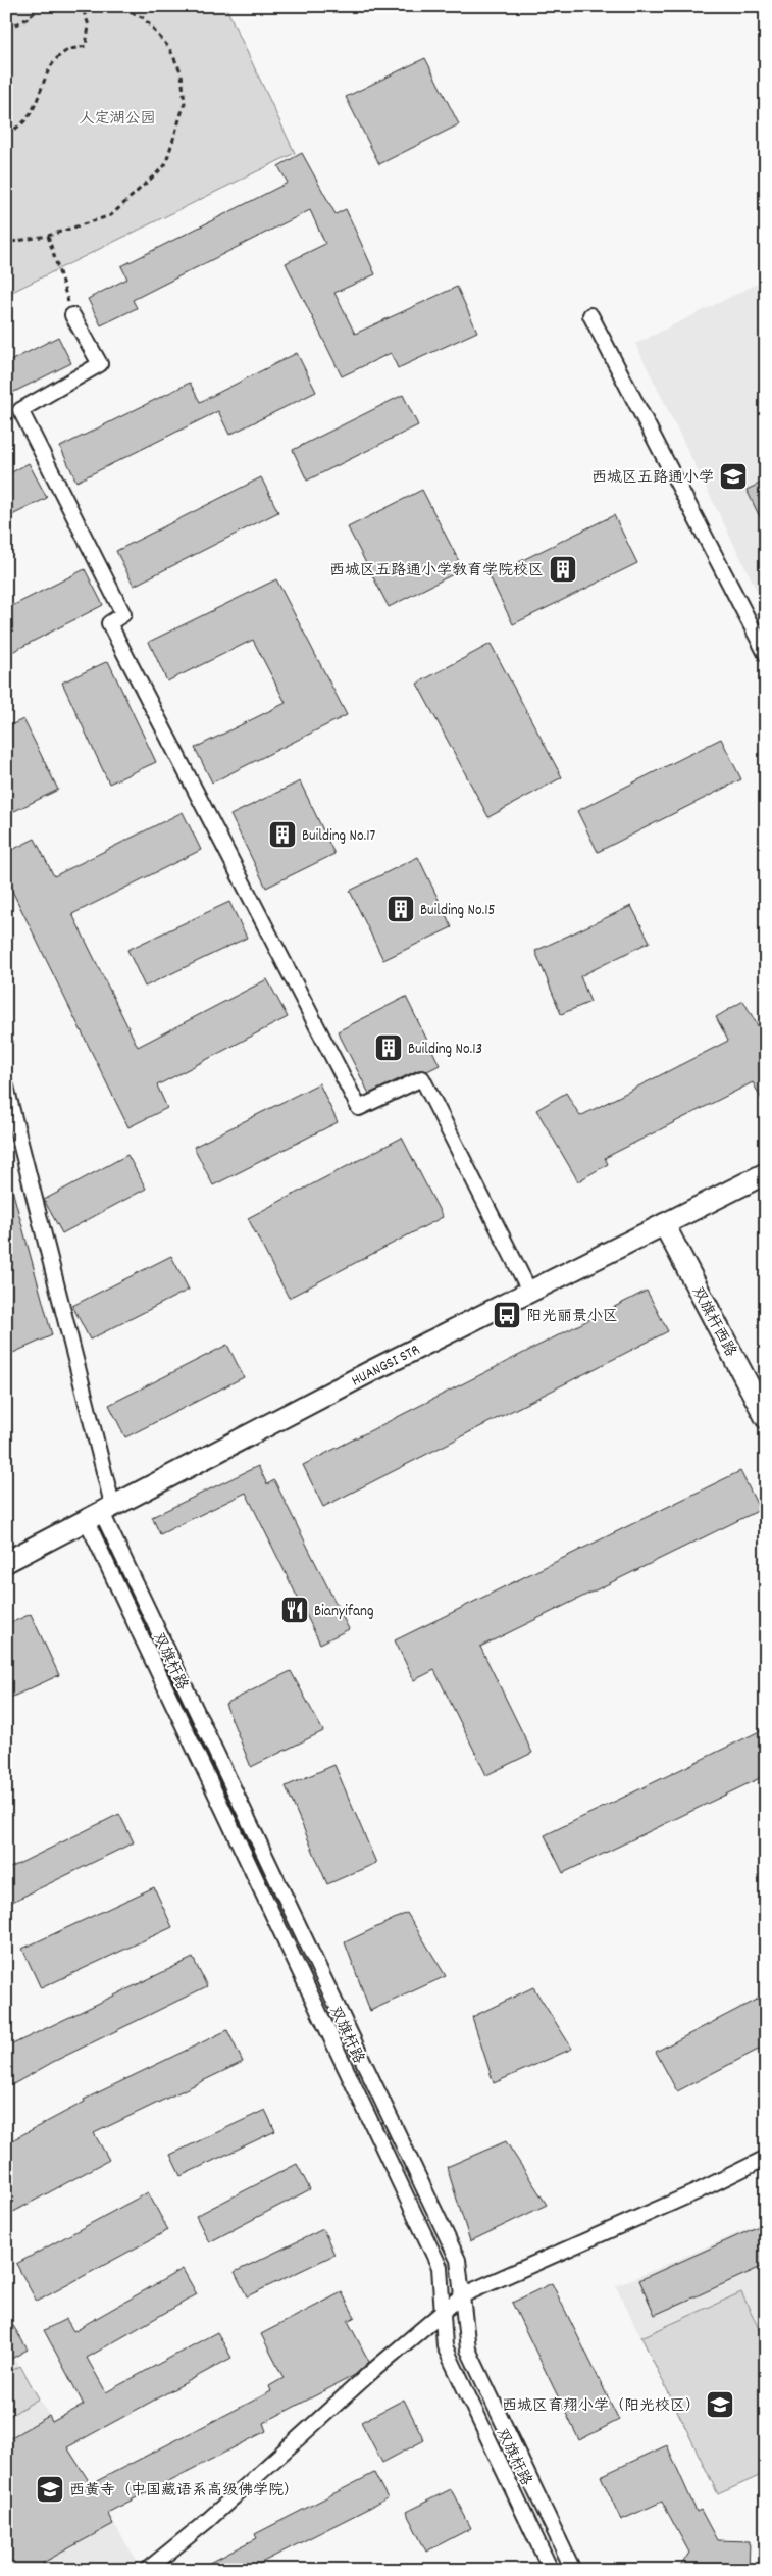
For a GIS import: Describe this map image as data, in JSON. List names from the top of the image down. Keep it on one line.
{"streets":{"street":["双旗杆西路","HUANGSI STR","双旗杆路"]},"crossings":[["双旗杆西路","HUANGSI STR"],["HUANGSI STR","双旗杆路"]],"parks":["人定湖公园"],"places":{"school or university":["西城区五路通小学","西城区育翔小学（阳光校区）","西黃寺（中国藏语系高级佛学院）"],"building":["西城区五路通小学教育学院校区","Building No.17","Building No.15","Building No.13"],"bus stop":["阳光丽景小区"],"restaurant":["Bianyifang"]}}
